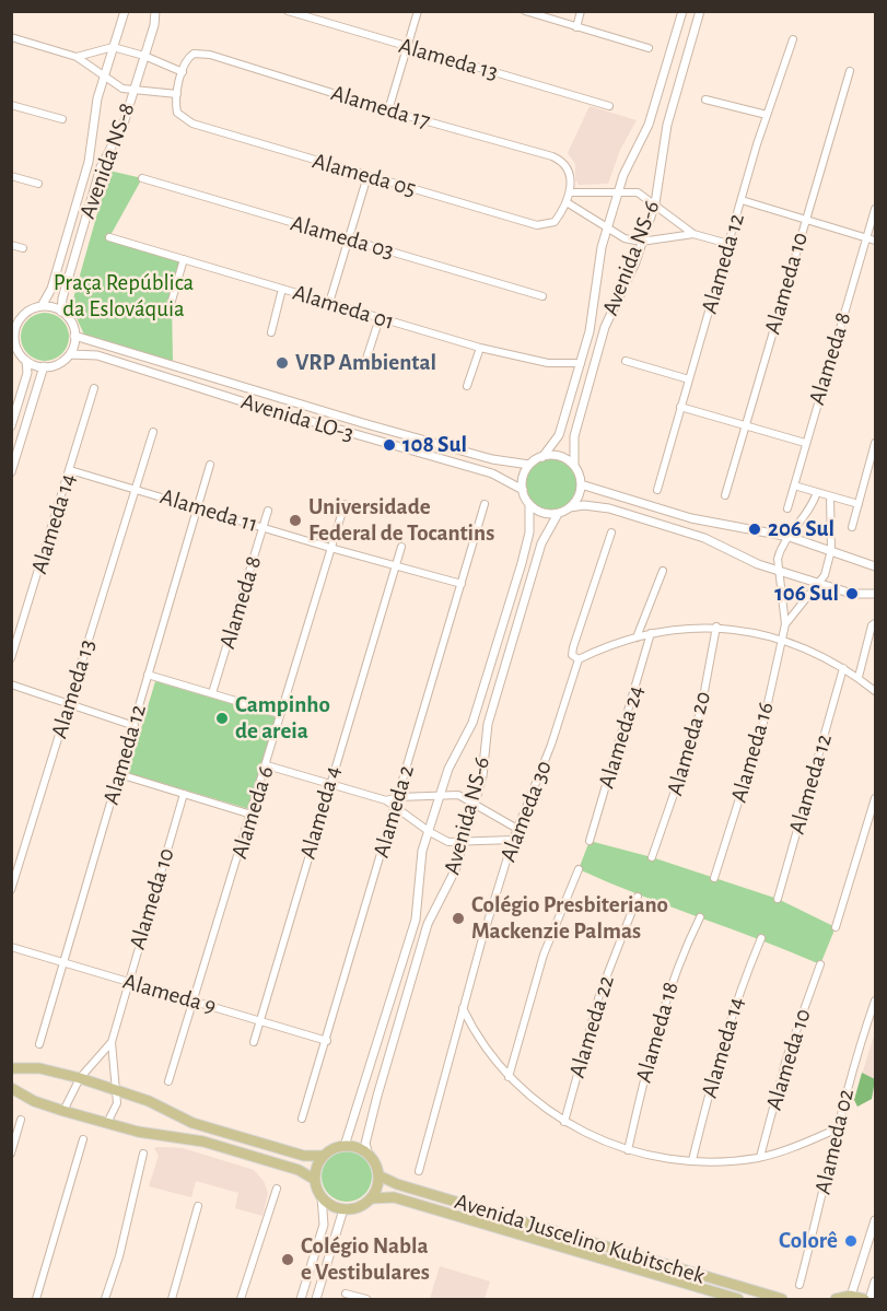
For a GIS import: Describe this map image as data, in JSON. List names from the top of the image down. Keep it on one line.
{"streets":{"main road":["Avenida Juscelino Kubitschek"],"street":["Alameda 13","Alameda 17","Avenida NS-8","Alameda 05","Alameda 03","Avenida NS-6","Alameda 12","Alameda 10","Alameda 01","Alameda 8","Avenida LO-3","Alameda 11","Alameda 14","Alameda 24","Alameda 20","Alameda 16","Alameda 2","Alameda 30","Alameda 6","Alameda 4","Alameda 9","Alameda 22","Alameda 18","Alameda 02"]},"crossings":[["Alameda 13","Alameda 11"],["Avenida NS-8","Avenida LO-3"],["Avenida NS-6","Alameda 01"],["Avenida NS-6","Avenida LO-3"],["Avenida NS-6","Avenida Juscelino Kubitschek"],["Alameda 12","Alameda 11"],["Alameda 12","Alameda 9"],["Alameda 10","Alameda 9"],["Alameda 8","Alameda 11"],["Alameda 11","Alameda 14"],["Alameda 11","Alameda 2"],["Alameda 11","Alameda 6"],["Alameda 11","Alameda 4"],["Alameda 2","Alameda 9"],["Alameda 6","Alameda 9"],["Alameda 4","Alameda 9"]],"parks":["Praça República da Eslováquia"],"places":["VRP Ambiental","108 Sul","Universidade Federal de Tocantins","206 Sul","106 Sul","Campinho de areia","Colégio Presbiteriano Mackenzie Palmas","Colorê","Colégio Nabla e Vestibulares"]}
